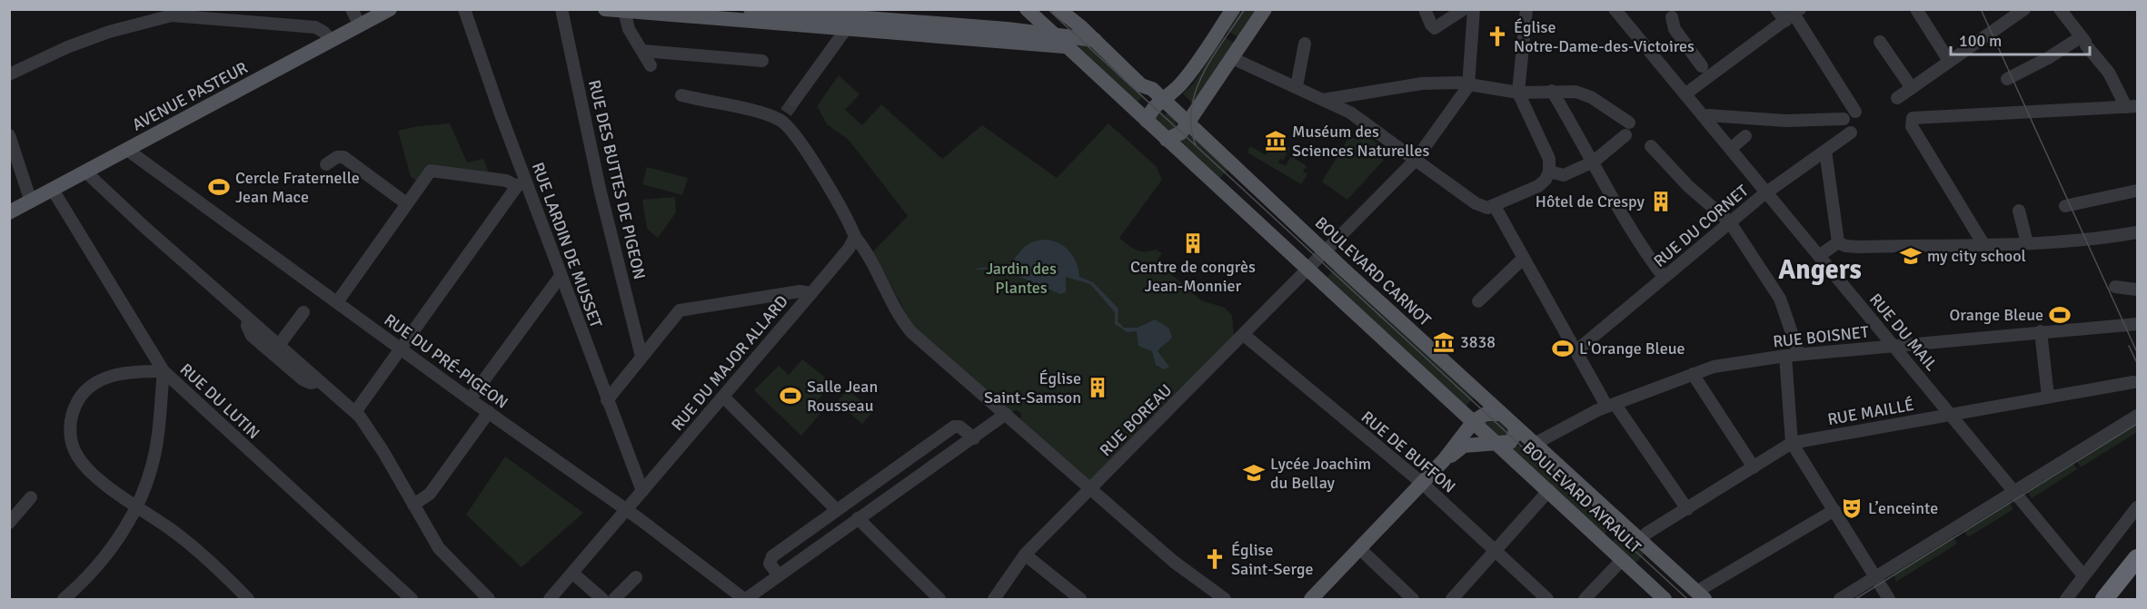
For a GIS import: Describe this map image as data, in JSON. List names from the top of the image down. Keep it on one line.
{"streets":{"main road":["AVENUE PASTEUR","BOULEVARD CARNOT","BOULEVARD AYRAULT"],"street":["RUE DES BUTTES DE PIGEON","RUE DU CORNET","RUE LARDIN DE MUSSET","RUE DU MAIL","RUE BOISNET","RUE DU PRÉ-PIGEON","RUE DU MAJOR ALLARD","RUE DU LUTIN","RUE MAILLÉ","RUE BOREAU","RUE DE BUFFON"]},"crossings":[["AVENUE PASTEUR","RUE DU PRÉ-PIGEON"],["AVENUE PASTEUR","RUE DU LUTIN"],["RUE DU CORNET","RUE DU MAIL"],["RUE LARDIN DE MUSSET","RUE DU MAJOR ALLARD"],["BOULEVARD CARNOT","RUE BOISNET"],["BOULEVARD CARNOT","RUE BOREAU"],["BOULEVARD CARNOT","BOULEVARD AYRAULT"],["RUE DU MAIL","RUE BOISNET"],["RUE DU MAIL","RUE MAILLÉ"],["RUE BOISNET","BOULEVARD AYRAULT"],["RUE DU PRÉ-PIGEON","RUE DU MAJOR ALLARD"],["RUE MAILLÉ","BOULEVARD AYRAULT"],["RUE BOREAU","RUE DE BUFFON"]],"districts":["Angers"],"parks":["Jardin des Plantes"],"places":{"church":["Église Notre-Dame-des-Victoires","Église Saint-Serge"],"museum":["Muséum des Sciences Naturelles","3838"],"sports":["Cercle Fraternelle Jean Mace","Orange Bleue","L'Orange Bleue","Salle Jean Rousseau"],"building":["Hôtel de Crespy","Centre de congrès Jean-Monnier","Église Saint-Samson"],"school or university":["my city school","Lycée Joachim du Bellay"],"theatre":["L’enceinte"]},"scale_bar":"100 m"}
